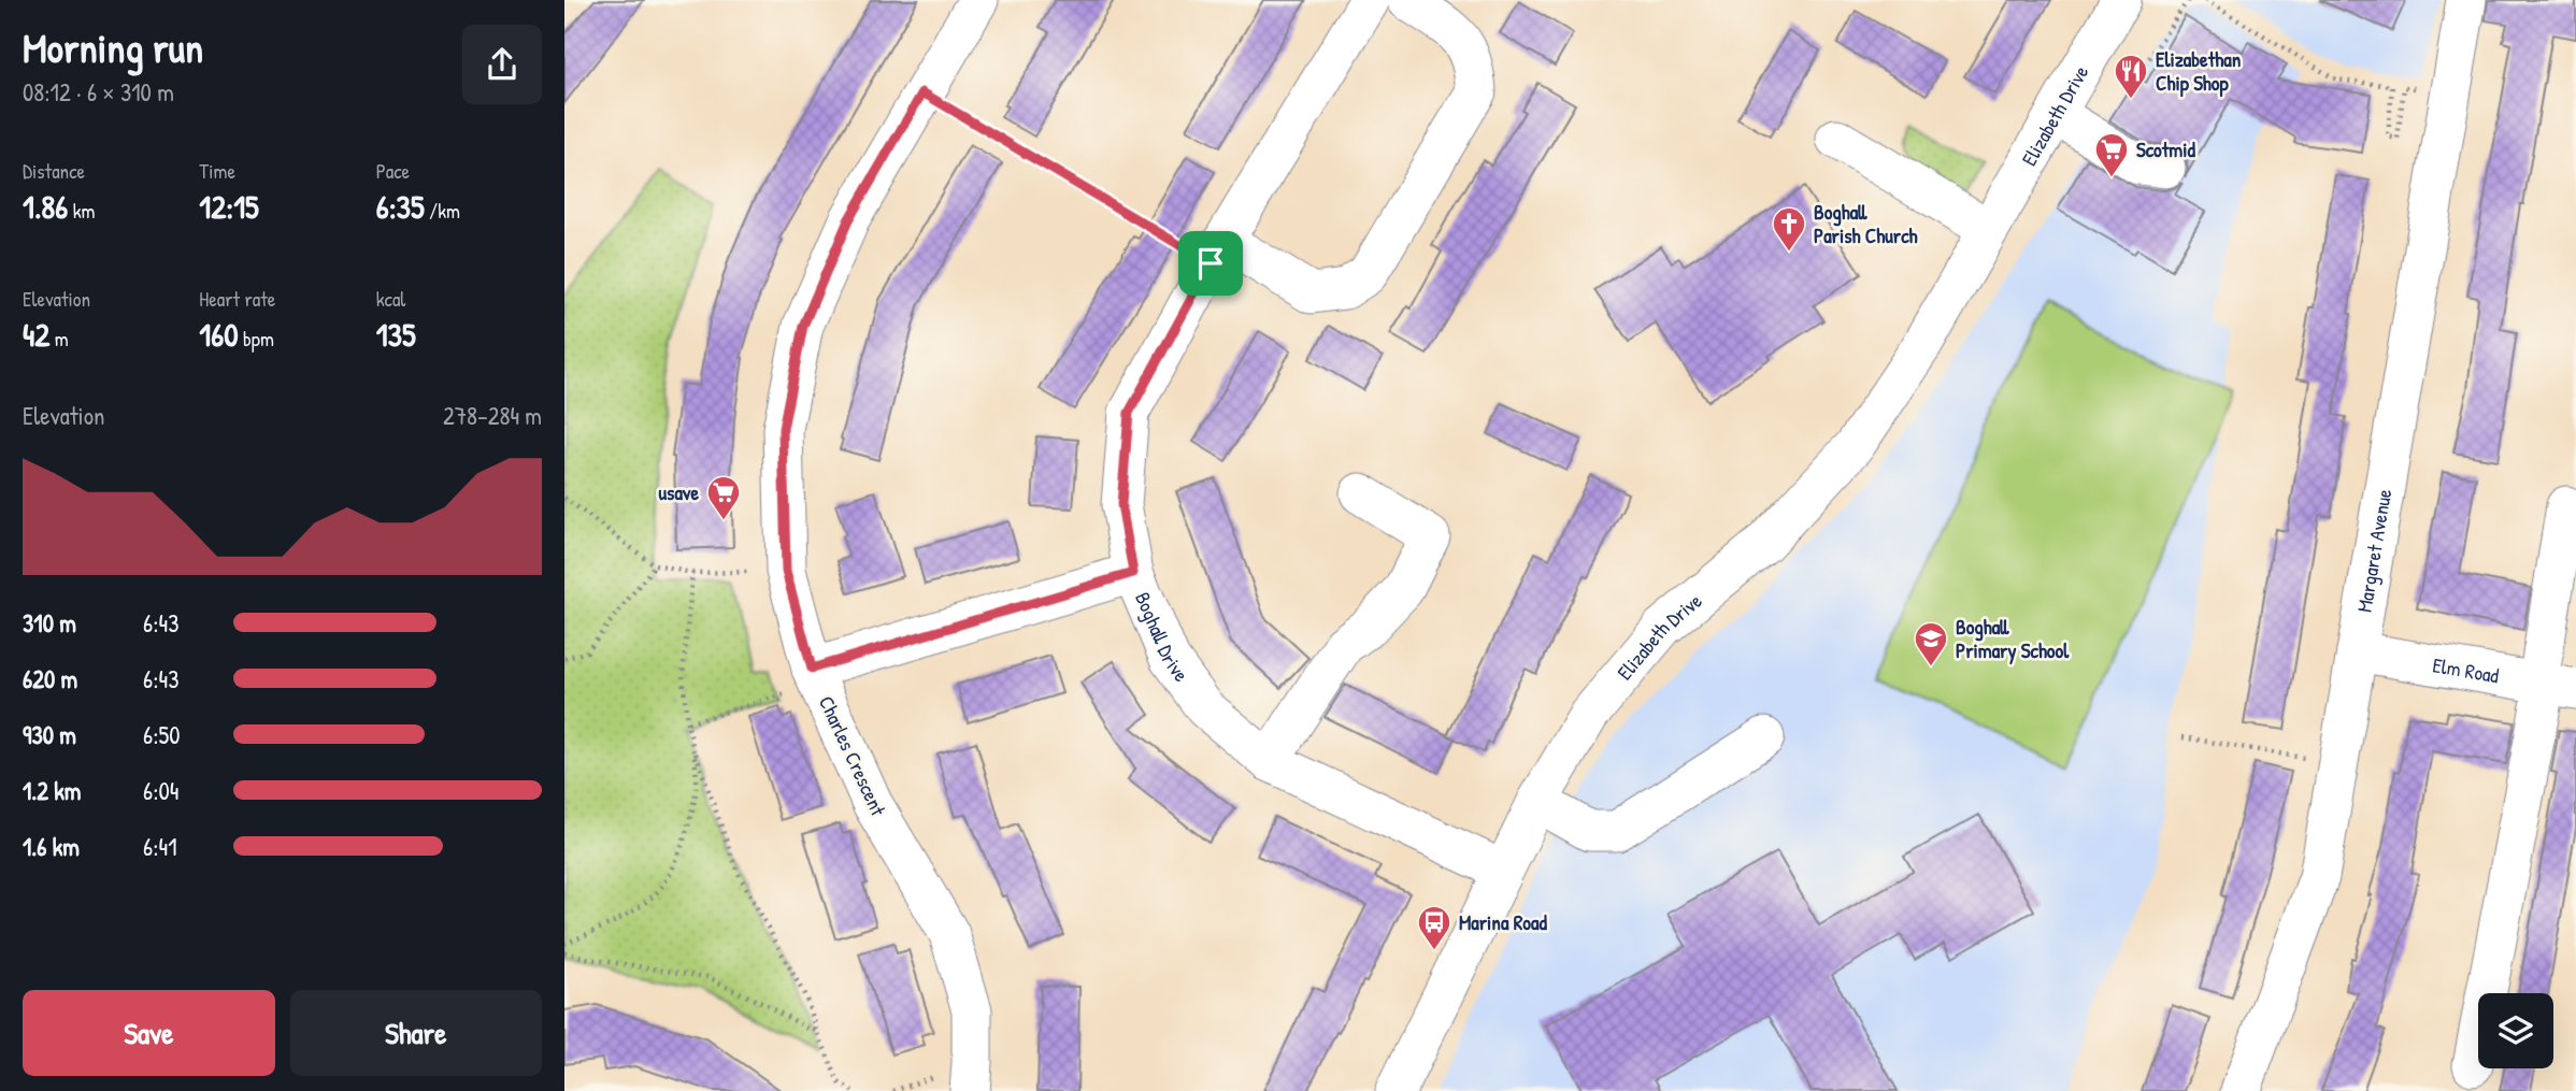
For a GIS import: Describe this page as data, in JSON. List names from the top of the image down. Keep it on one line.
{"streets":{"street":["Elizabeth Drive","Margaret Avenue","Boghall Drive","Elm Road","Charles Crescent"]},"crossings":[["Elizabeth Drive","Boghall Drive"],["Margaret Avenue","Elm Road"]],"places":{"restaurant":["Elizabethan Chip Shop"],"supermarket":["Scotmid","usave"],"church":["Boghall Parish Church"],"school or university":["Boghall Primary School"],"bus stop":["Marina Road"]},"page":{"heading":["Morning run","08:12 · 6 × 310 m"],"stats":[["Distance","1.86 km"],["Time","12:15"],["Pace","6:35 /km"],["Elevation","42 m"],["Heart rate","160 bpm"],["kcal","135"]],"chart":["Elevation","278–284 m"],"list":[{"name":"310 m","note":"6:43"},{"name":"620 m","note":"6:43"},{"name":"930 m","note":"6:50"},{"name":"1.2 km","note":"6:04"},{"name":"1.6 km","note":"6:41"}],"buttons":["Save","Share"]}}
